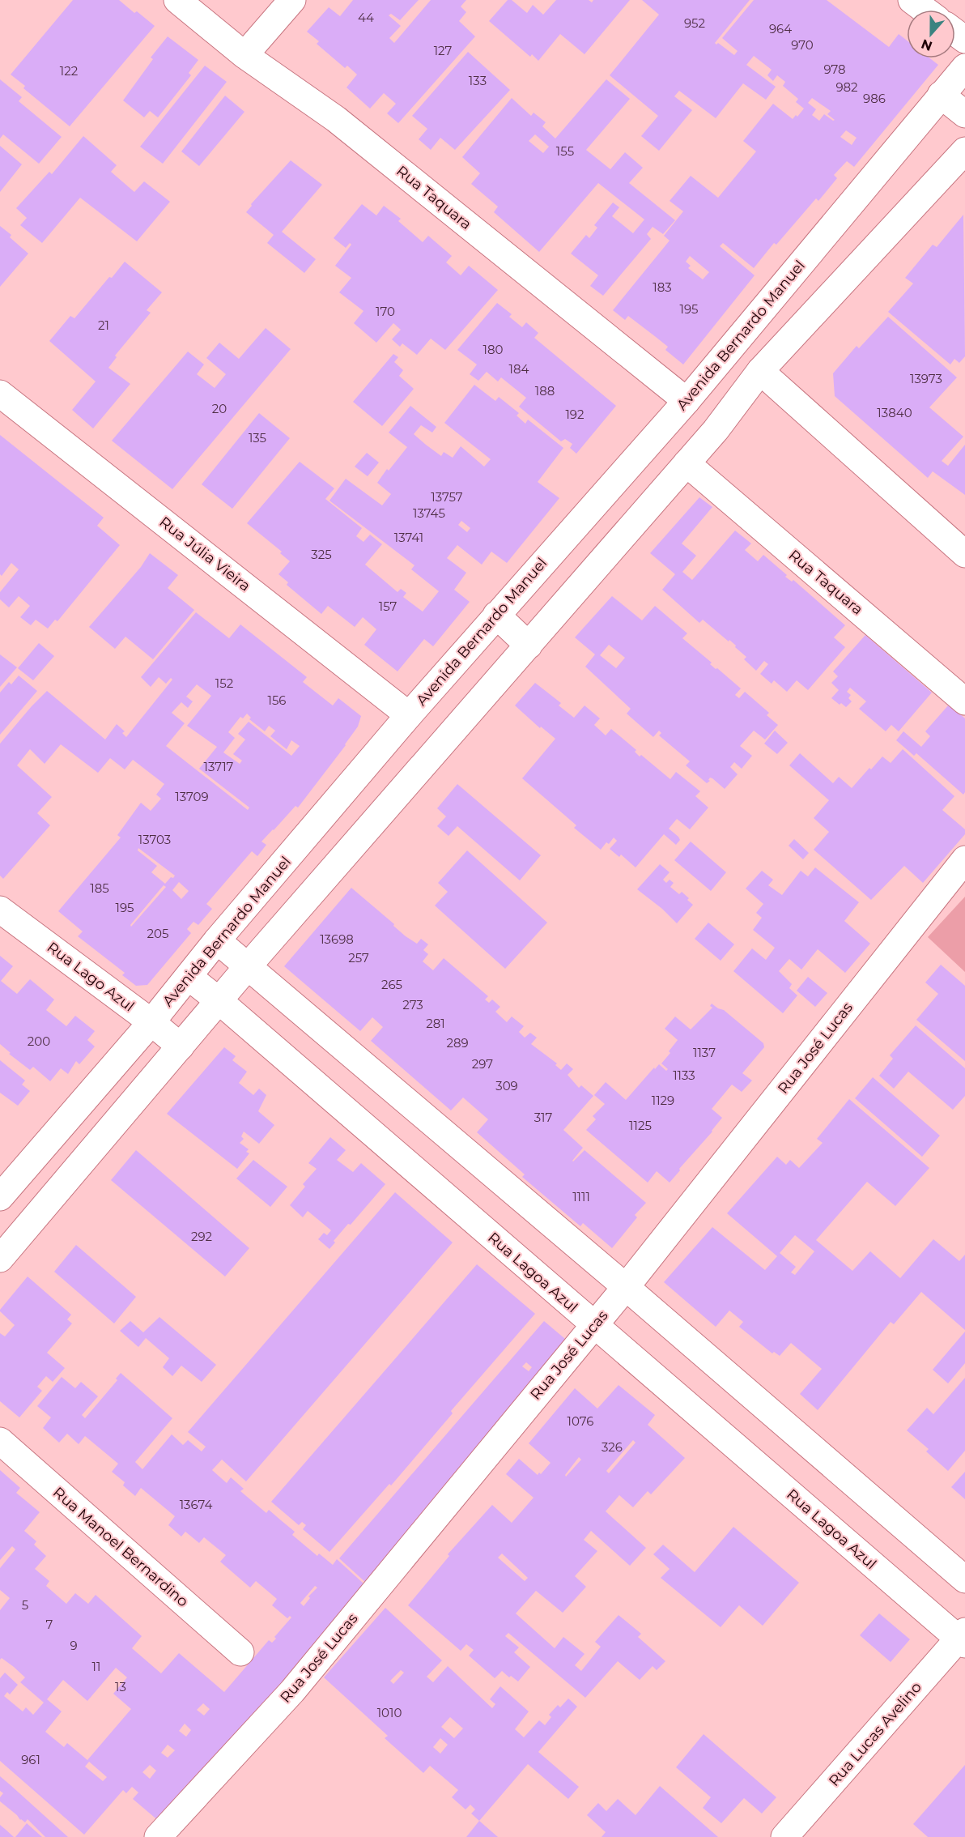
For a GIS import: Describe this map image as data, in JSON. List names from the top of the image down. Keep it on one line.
{"streets":{"street":["Rua Taquara","Avenida Bernardo Manuel","Rua Júlia Vieira","Rua Lago Azul","Rua José Lucas","Rua Lagoa Azul","Rua Manoel Bernardino","Rua Lucas Avelino"]},"crossings":[["Rua Taquara","Avenida Bernardo Manuel"],["Avenida Bernardo Manuel","Rua Júlia Vieira"],["Avenida Bernardo Manuel","Rua Lago Azul"],["Avenida Bernardo Manuel","Rua Lagoa Azul"],["Rua José Lucas","Rua Lagoa Azul"],["Rua Lagoa Azul","Rua Lucas Avelino"]],"house_numbers":["44","952","964","970","127","978","122","133","982","986","155","183","195","170","21","180","184","13973","188","20","13840","192","135","13757","13745","13741","325","157","152","156","13717","13709","13703","185","195","205","13698","257","265","273","281","200","289","1137","297","1133","309","1129","317","1125","1111","292","1076","326","13674","5","7","9","11","13","1010","961"],"north":"bottom"}
